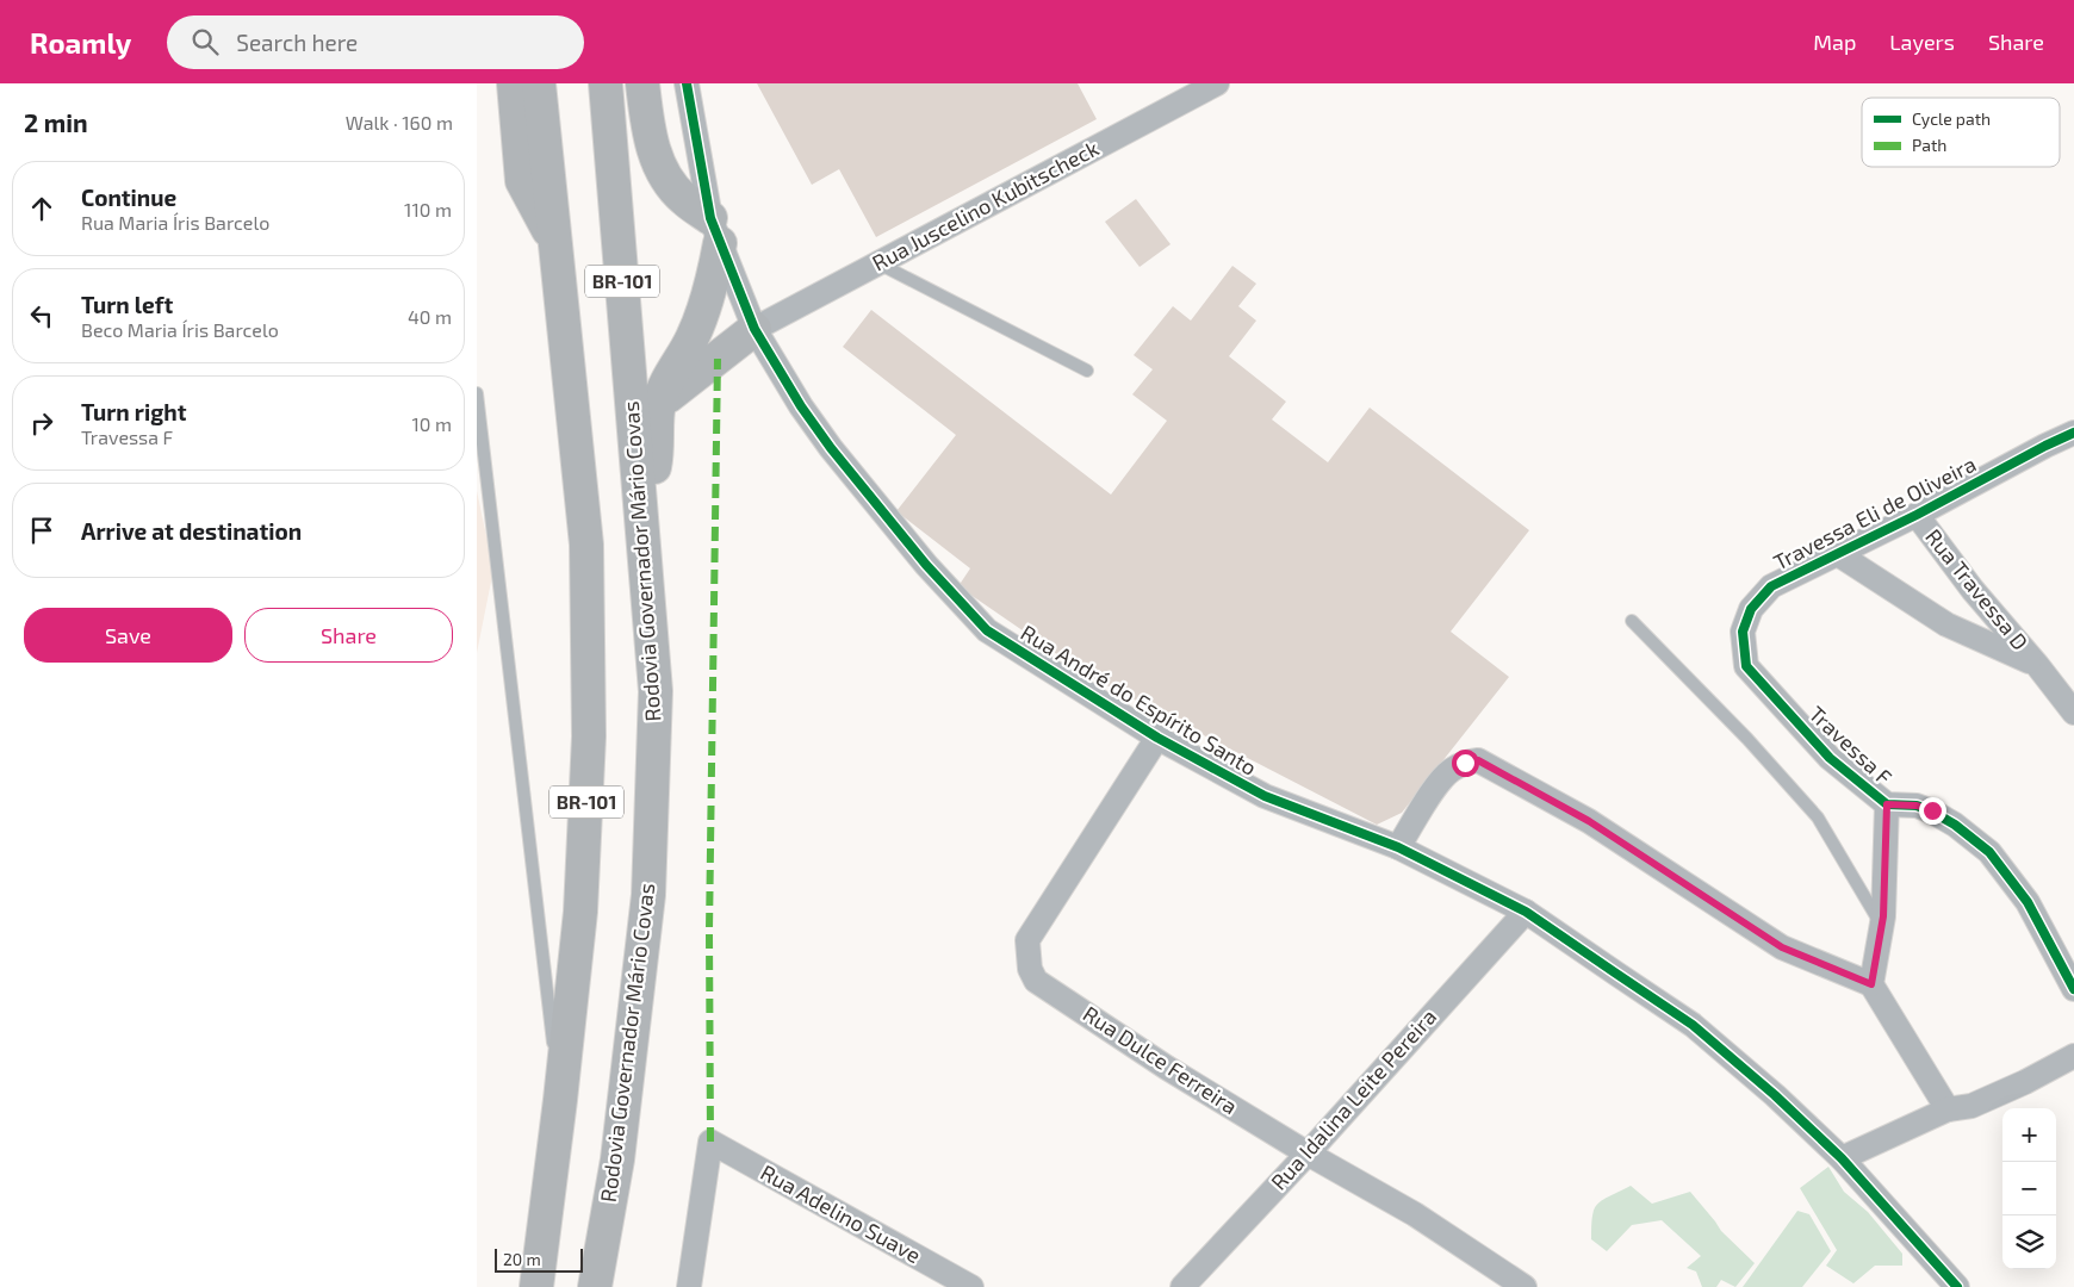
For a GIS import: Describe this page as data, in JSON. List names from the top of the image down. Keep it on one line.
{"streets":{"highway":["BR-101","Rodovia Governador Mário Covas"],"street":["Rua Juscelino Kubitscheck","Travessa Eli de Oliveira","Rua Travessa D","Rua André do Espírito Santo","Travessa F","Rua Dulce Ferreira","Rua Idalina Leite Pereira","Rua Adelino Suave"]},"crossings":[["Rua Juscelino Kubitscheck","Rua André do Espírito Santo"],["Travessa Eli de Oliveira","Rua Travessa D"],["Travessa Eli de Oliveira","Travessa F"],["Rua André do Espírito Santo","Rua Dulce Ferreira"],["Rua André do Espírito Santo","Rua Idalina Leite Pereira"],["Rua Dulce Ferreira","Rua Idalina Leite Pereira"]],"legend":["Cycle path","Path"],"scale_bar":"20 m","page":{"header":"Roamly","search":"Search here","nav":["Map","Layers","Share"],"heading":["2 min","Walk · 160 m"],"list":[["Continue","Rua Maria Íris Barcelo","110 m"],["Turn left","Beco Maria Íris Barcelo","40 m"],["Turn right","Travessa F","10 m"],"Arrive at destination"],"buttons":["Save","Share"],"map_buttons":["+","−"],"scale":"20 m"}}
